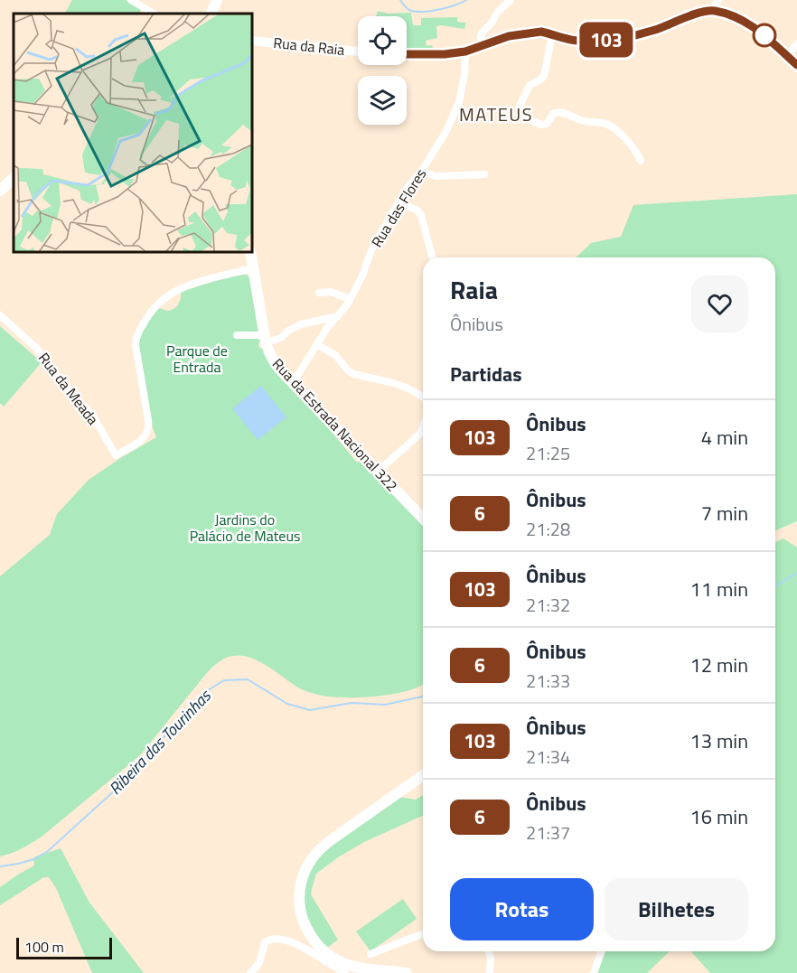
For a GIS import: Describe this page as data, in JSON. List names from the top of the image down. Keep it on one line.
{"streets":{"main road":["Rua da Raia","Rua da Estrada Nacional 322"],"street":["Rua das Flores","Rua da Meada"]},"crossings":[["Rua das Flores","Rua da Estrada Nacional 322"],["Rua da Meada","Rua da Estrada Nacional 322"]],"districts":["MATEUS"],"water":["Ribeira das Tourinhas"],"parks":["Parque de Entrada","Jardins do Palácio de Mateus"],"lines":["bus line 103"],"scale_bar":"100 m","page":{"on_map":"103","heading":[["Raia","Ônibus"],"Partidas"],"list":[{"mark":"103","name":"Ônibus","note":"21:25","value":"4 min"},{"mark":"6","name":"Ônibus","note":"21:28","value":"7 min"},{"mark":"103","name":"Ônibus","note":"21:32","value":"11 min"},{"mark":"6","name":"Ônibus","note":"21:33","value":"12 min"},{"mark":"103","name":"Ônibus","note":"21:34","value":"13 min"},{"mark":"6","name":"Ônibus","note":"21:37","value":"16 min"}],"buttons":["Rotas","Bilhetes"],"scale":"100 m"}}
